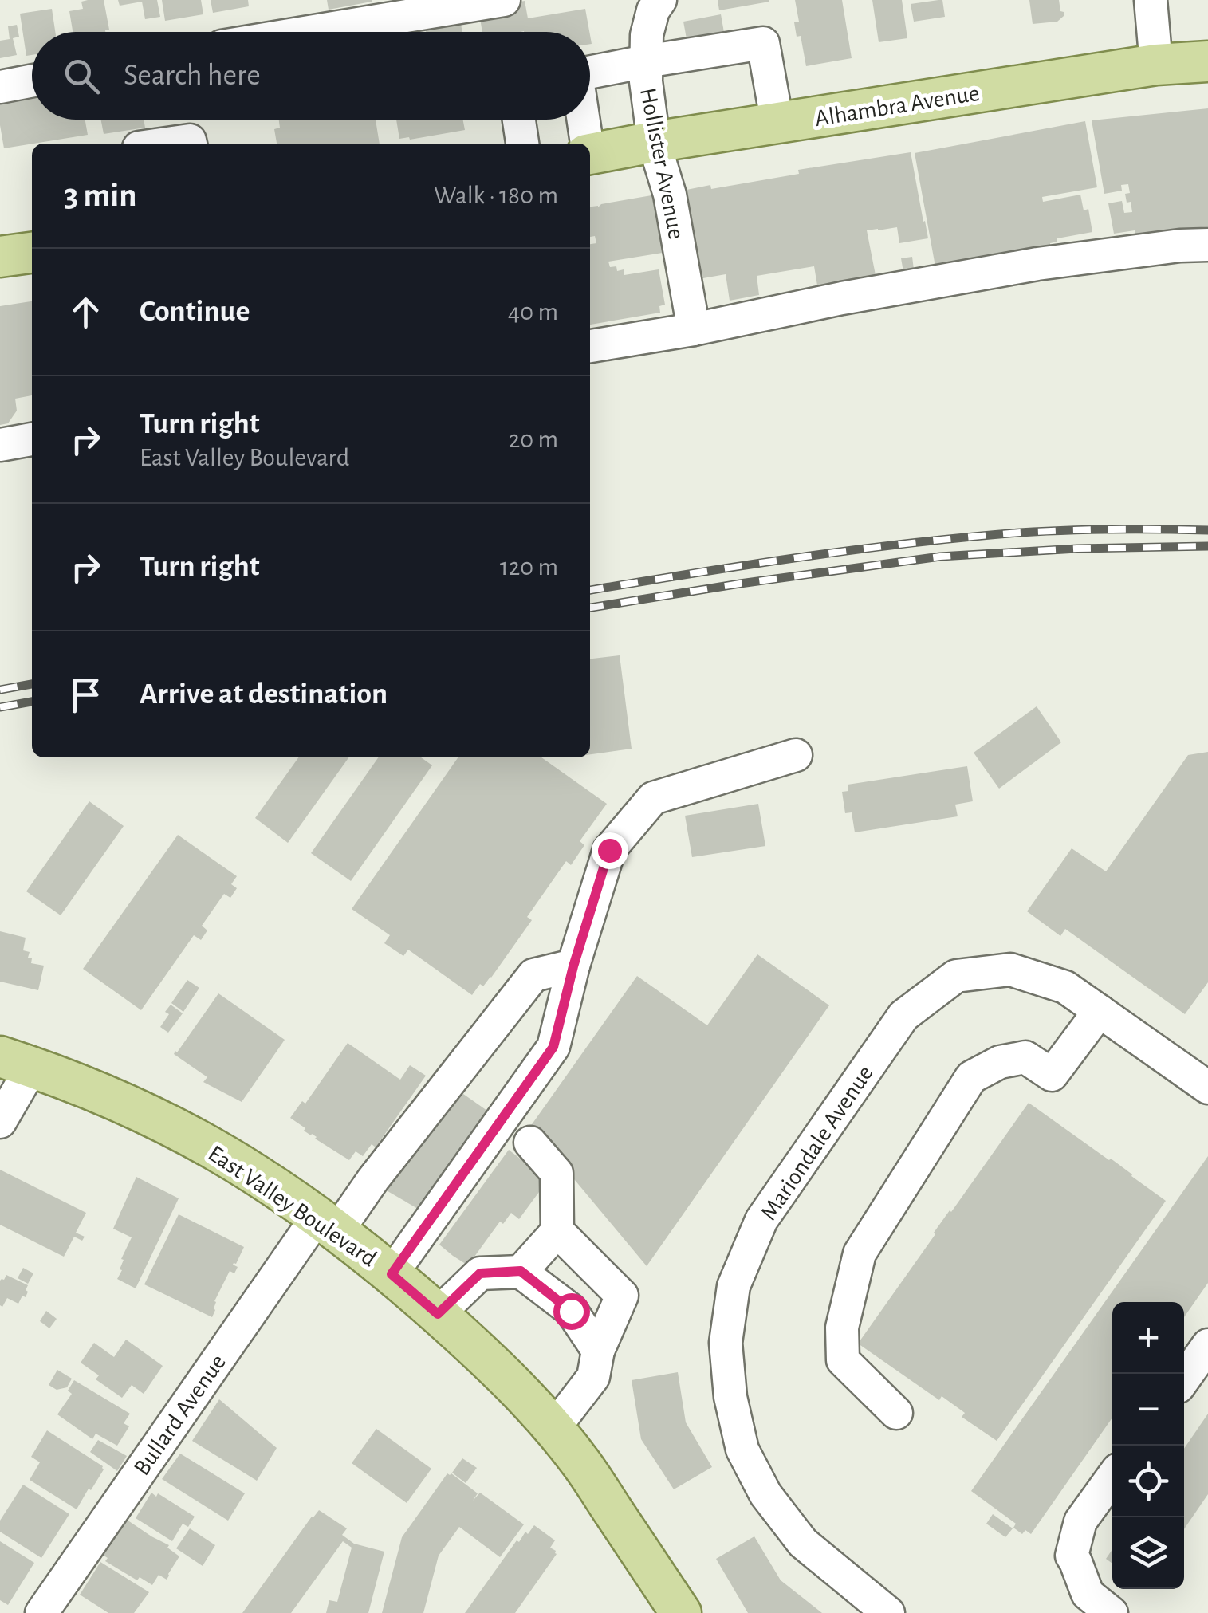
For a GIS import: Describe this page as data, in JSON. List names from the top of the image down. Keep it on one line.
{"streets":{"main road":["Alhambra Avenue","East Valley Boulevard"],"street":["Hollister Avenue","Mariondale Avenue","Bullard Avenue"]},"crossings":[["Alhambra Avenue","Hollister Avenue"],["East Valley Boulevard","Bullard Avenue"]],"page":{"search":"Search here","heading":["3 min","Walk · 180 m"],"list":[["Continue","40 m"],["Turn right","East Valley Boulevard","20 m"],["Turn right","120 m"],"Arrive at destination"],"map_buttons":["+","−"]}}
